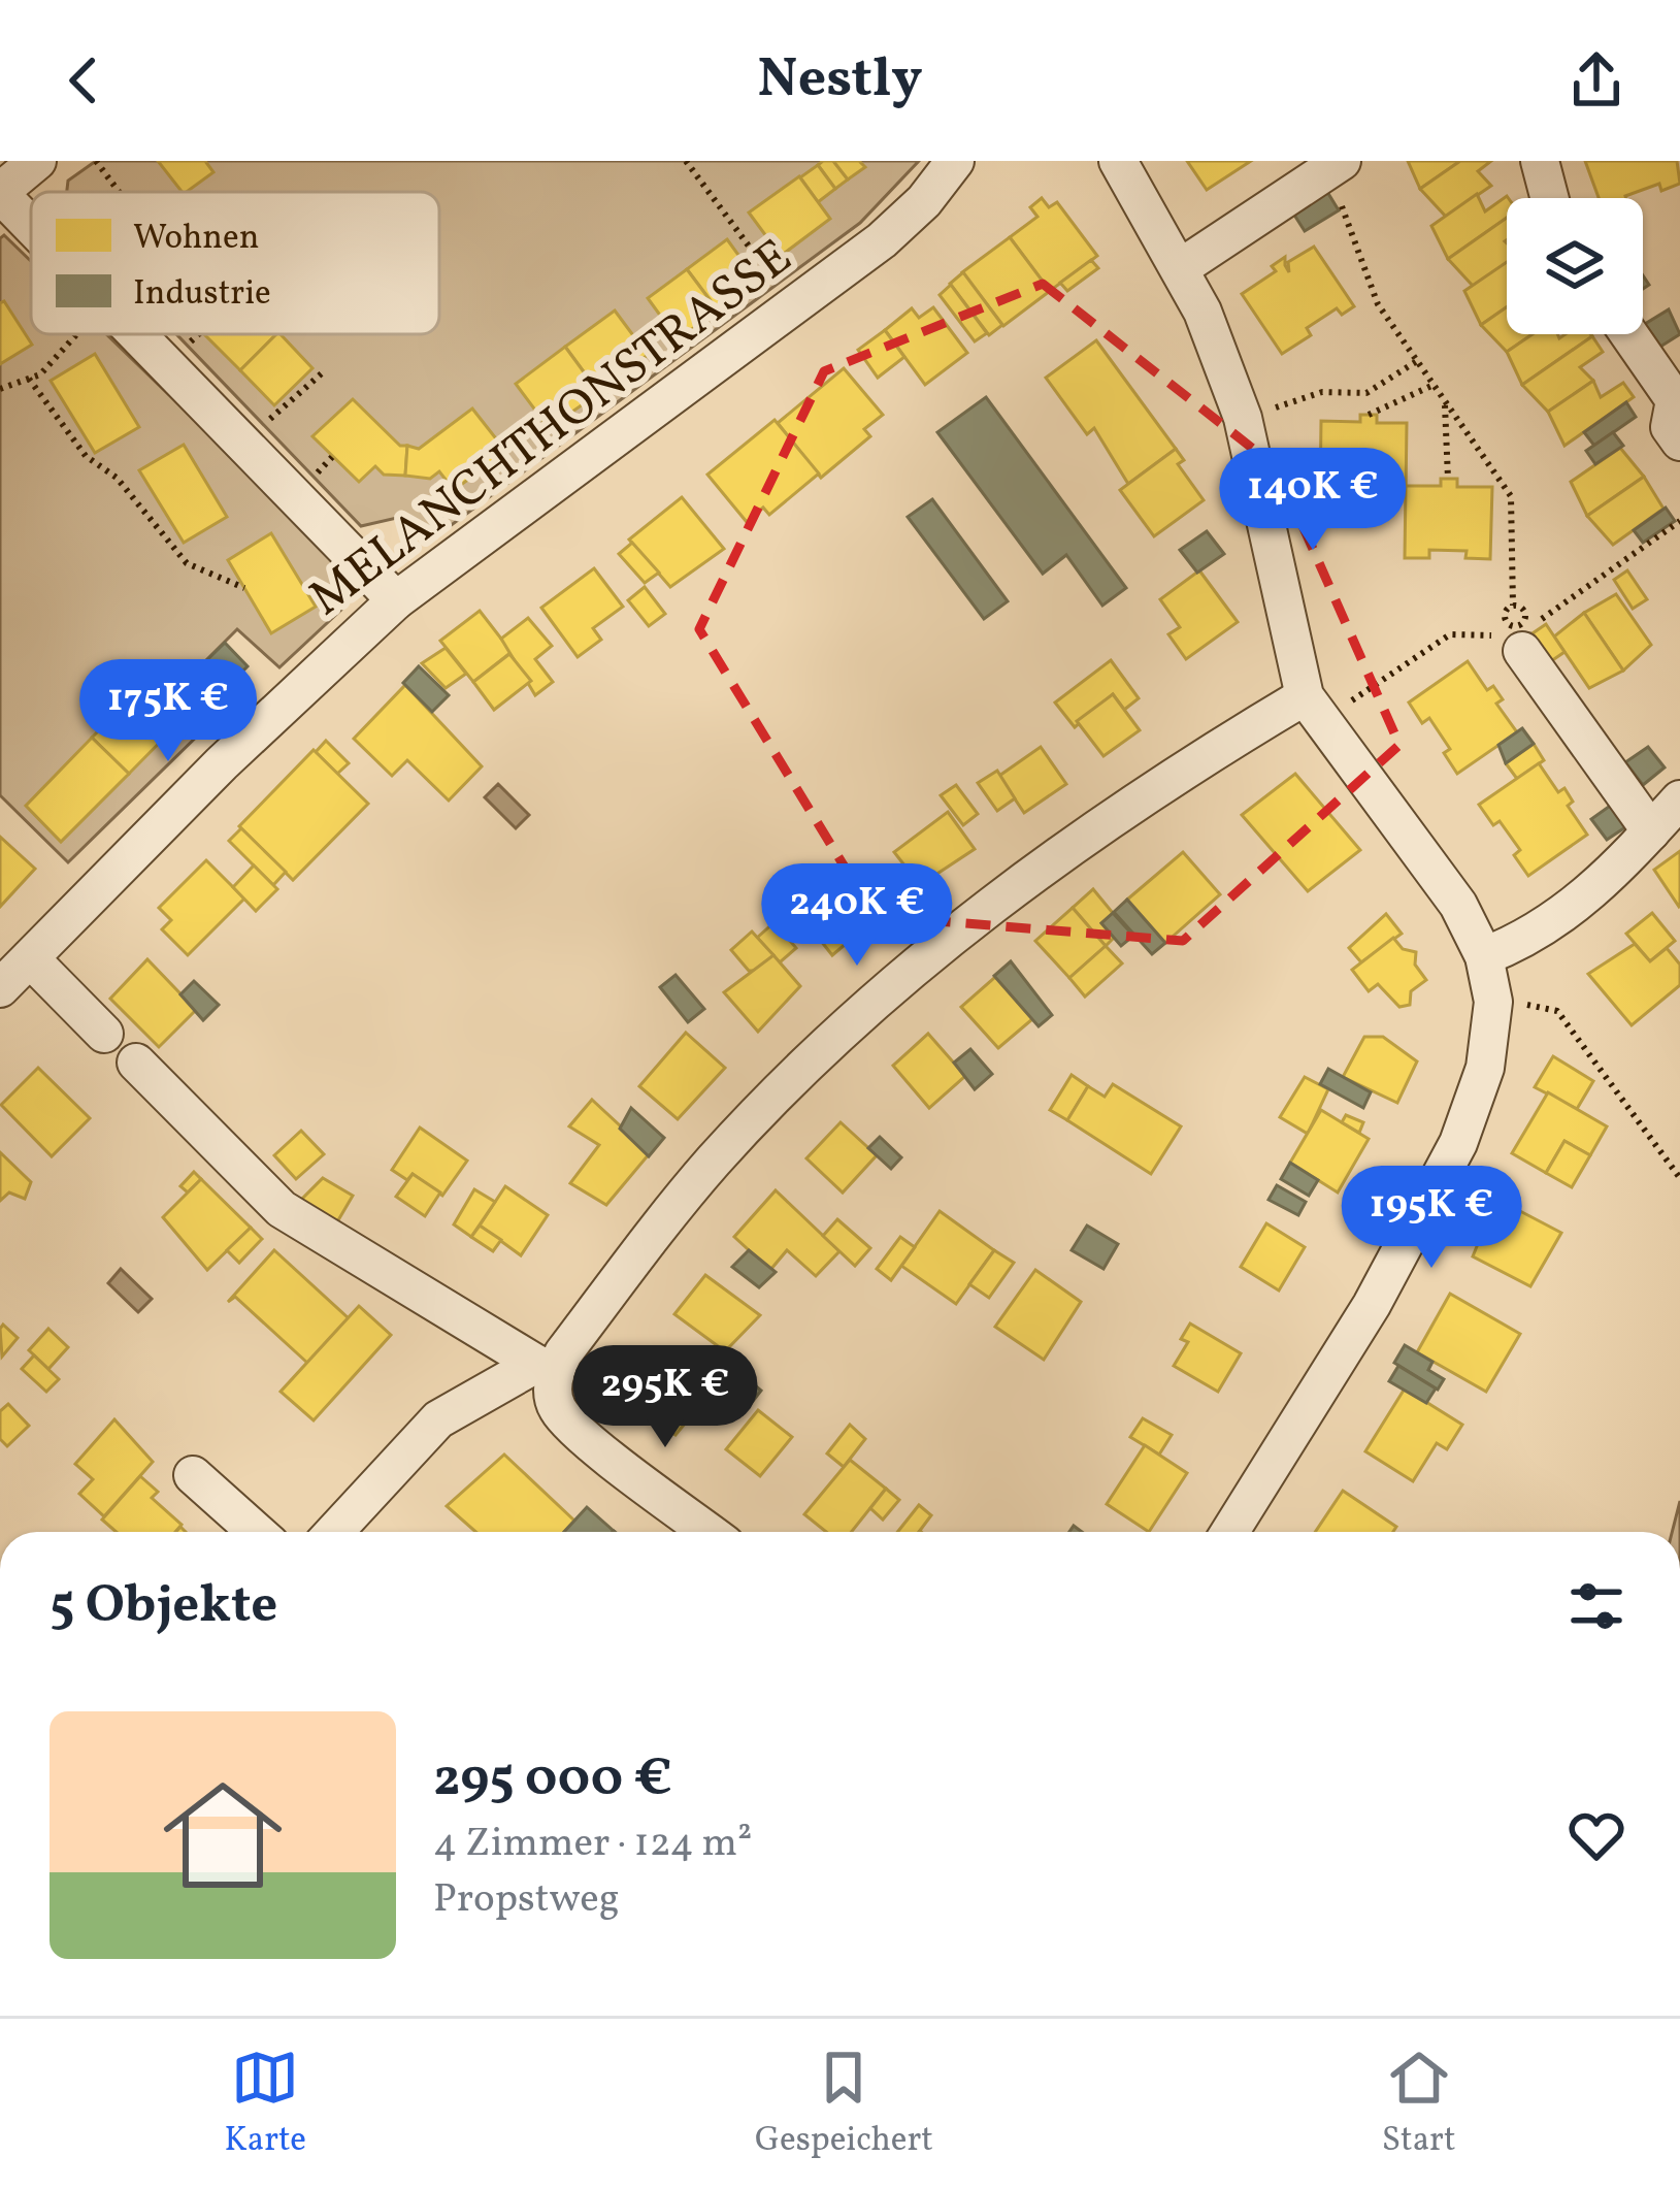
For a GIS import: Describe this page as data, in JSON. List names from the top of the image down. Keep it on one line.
{"streets":{"street":["MELANCHTHONSTRASSE"]},"legend":["Wohnen","Industrie"],"page":{"header":"Nestly","price":["140K €","175K €","240K €","195K €","295K €"],"heading":"5 Objekte","list":[{"name":"295 000 €","note":"4 Zimmer · 124 m² · Propstweg"}],"tabs":["Karte","Gespeichert","Start"]}}
